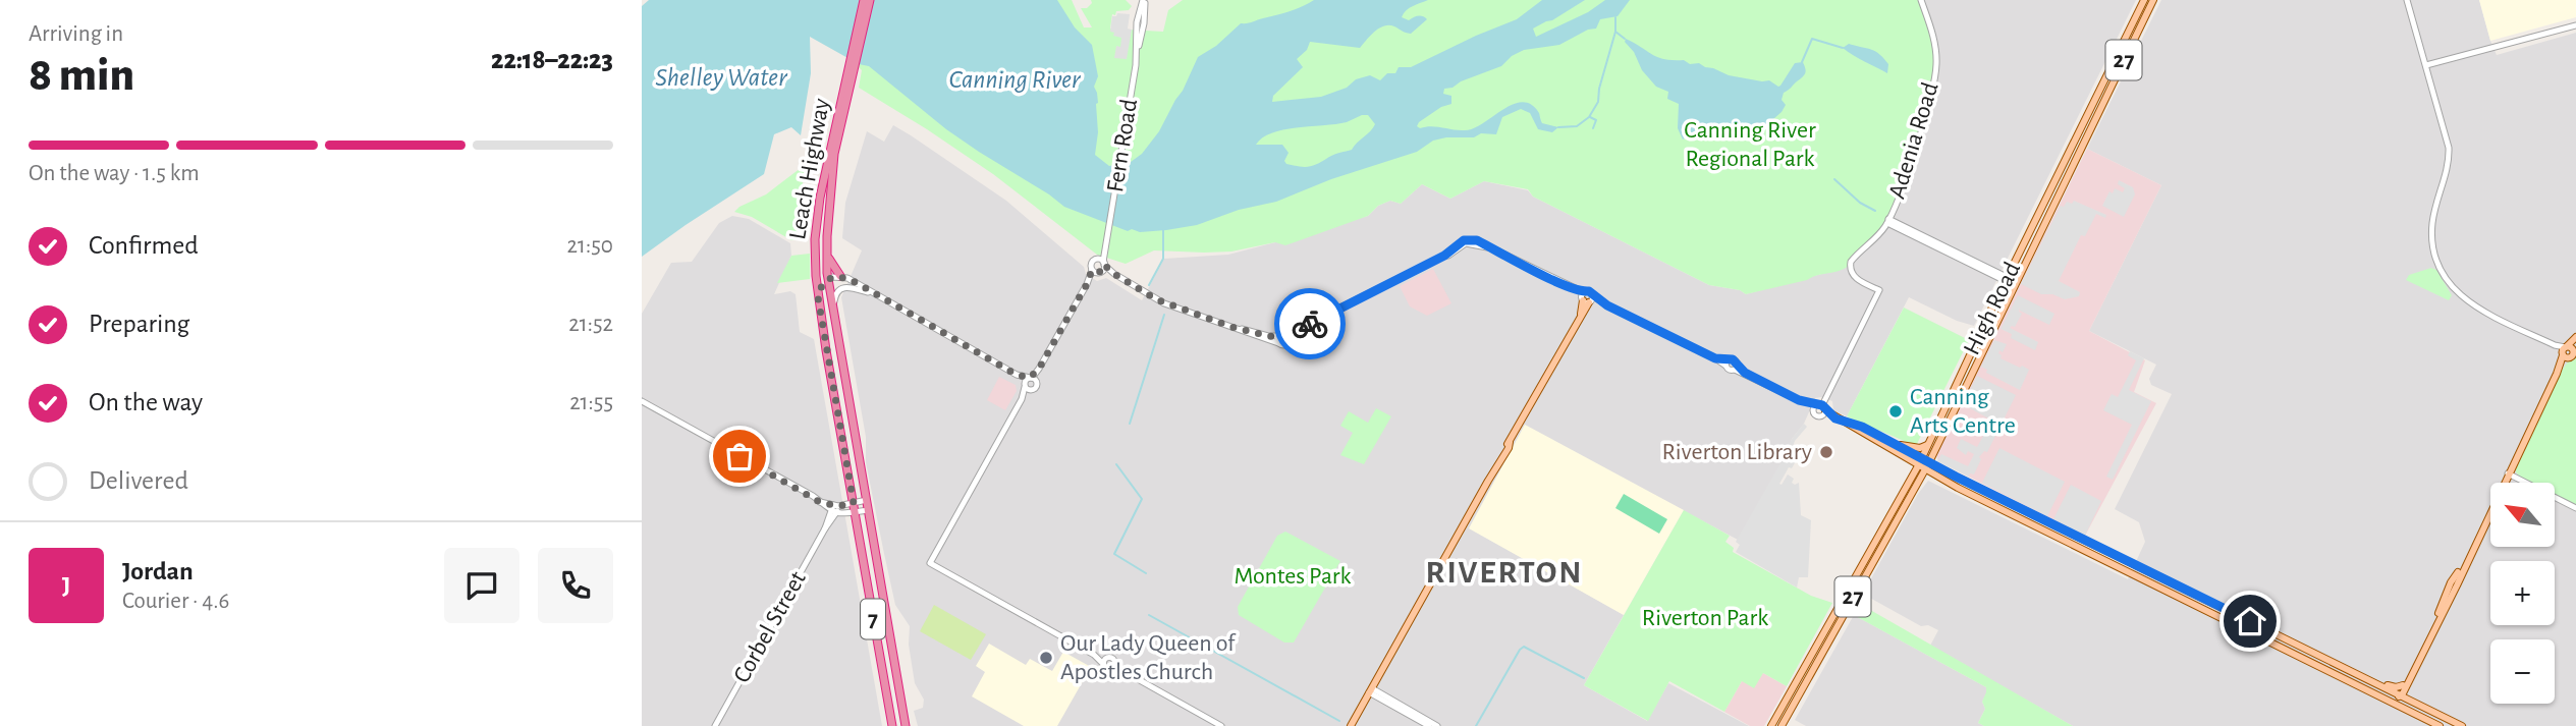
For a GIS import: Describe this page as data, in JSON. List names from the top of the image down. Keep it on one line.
{"streets":{"highway":["Leach Highway","7"],"main road":["27","High Road"],"street":["Adenia Road","Fern Road","Corbel Street"]},"districts":["RIVERTON"],"water":["Shelley Water","Canning River"],"parks":["Canning River Regional Park","Montes Park","Riverton Park"],"places":["Canning Arts Centre","Riverton Library","Our Lady Queen of Apostles Church"],"north":"top left","page":{"heading":["8 min","Arriving in","22:18–22:23"],"panel":["Jordan","Courier · 4.6"],"bar":"On the way · 1.5 km","list":[["Confirmed","21:50"],["Preparing","21:52"],["On the way","21:55"],"Delivered"],"map_buttons":["+","−"],"round":"J"}}
